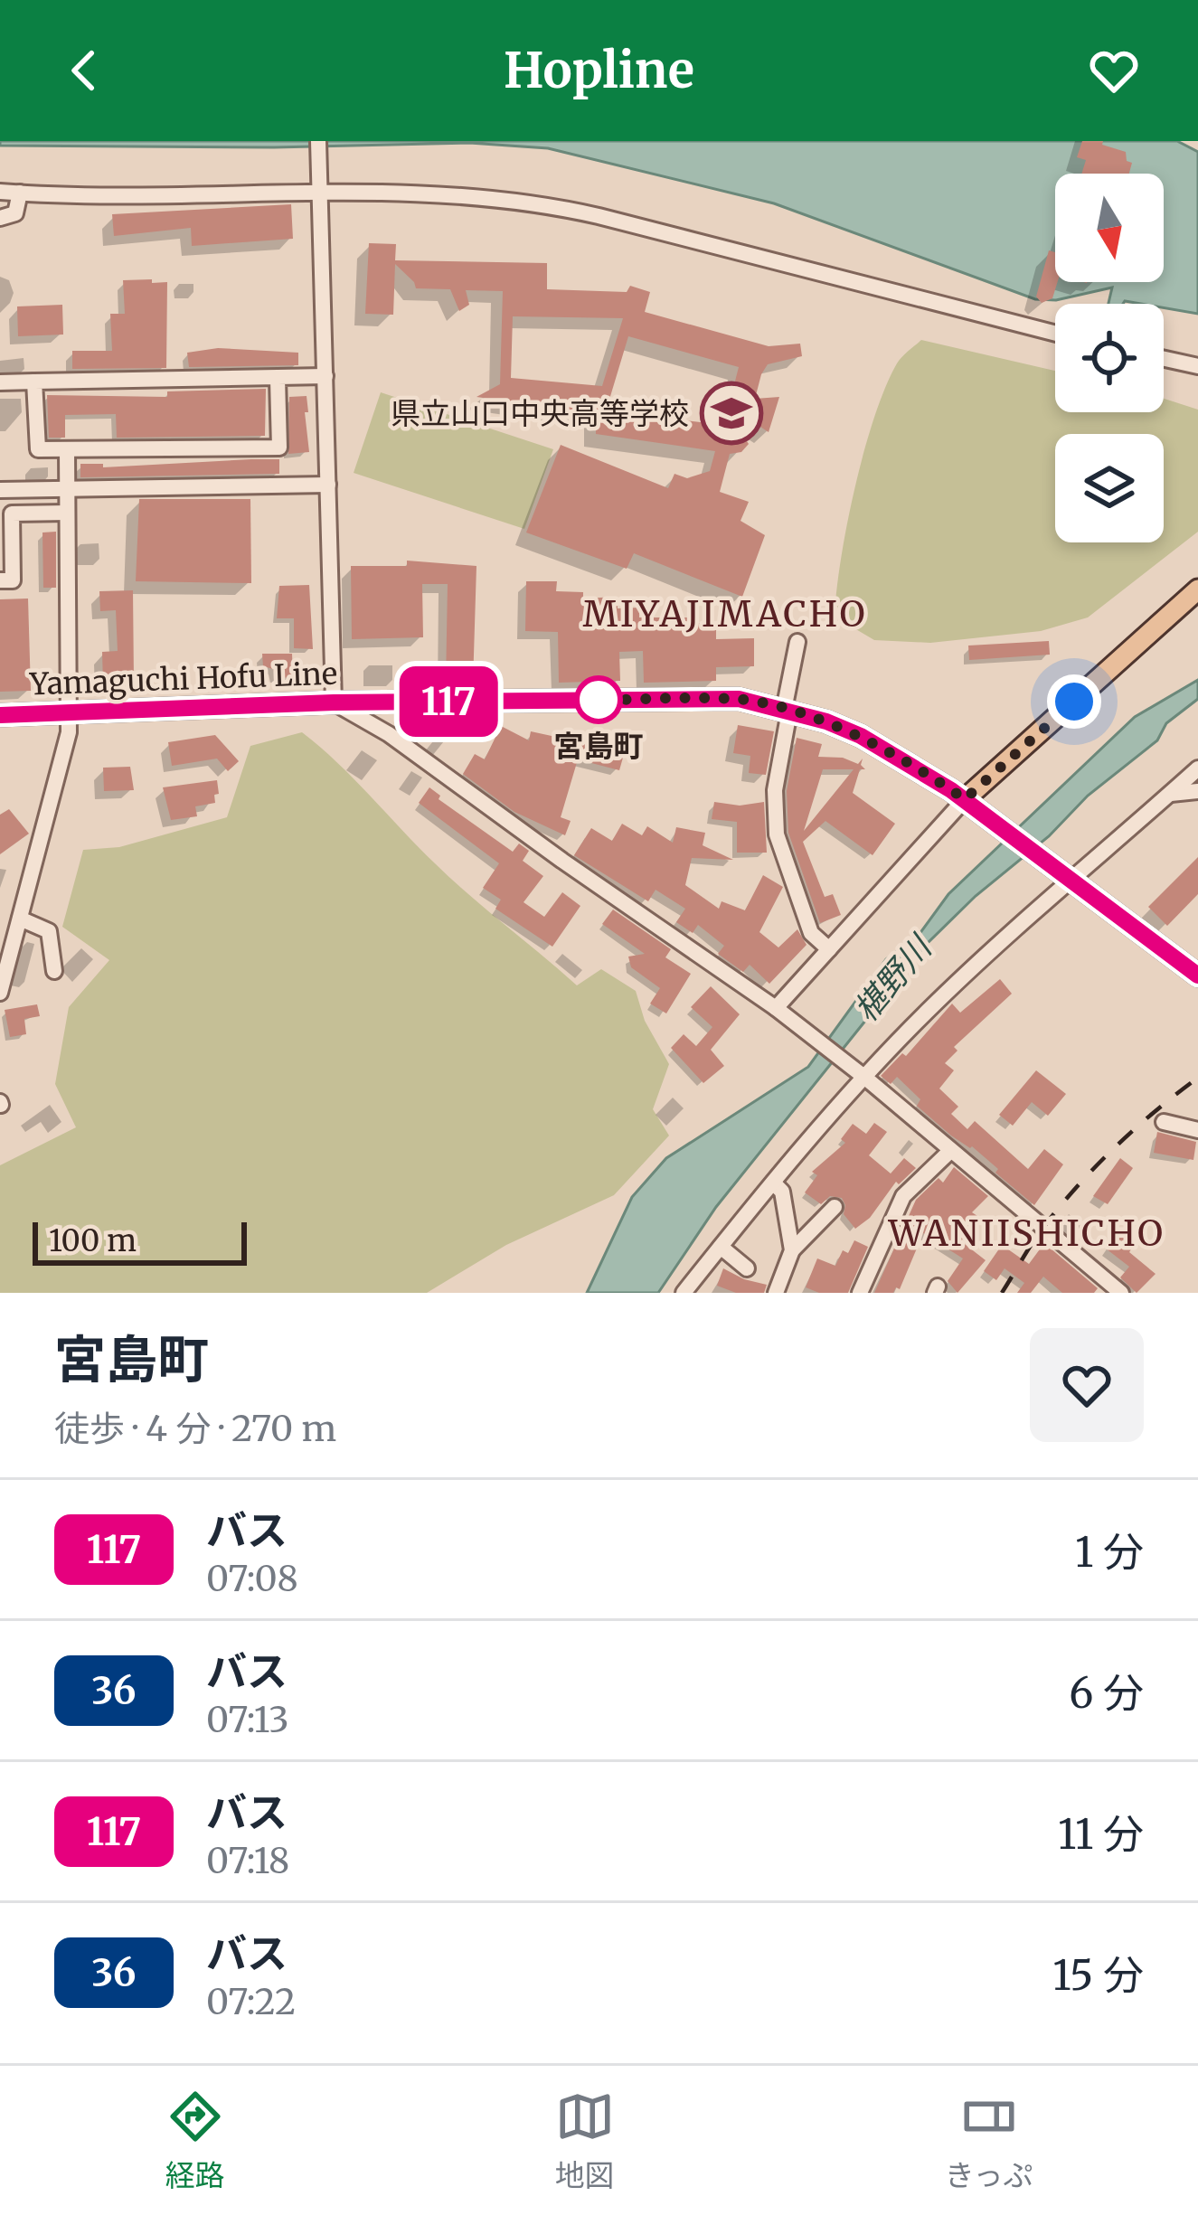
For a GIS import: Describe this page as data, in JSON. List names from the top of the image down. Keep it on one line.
{"streets":{"main road":["Yamaguchi Hofu Line"]},"districts":["MIYAJIMACHO","WANIISHICHO"],"water":["椹野川"],"places":{"school or university":["県立山口中央高等学校"],"other":["宮島町"]},"lines":["bus line 117"],"scale_bar":"100 m","north":"bottom","page":{"header":"Hopline","on_map":"117","scale":"100 m","heading":["宮島町","徒歩 · 4 分 · 270 m"],"list":[{"mark":"117","name":"バス","note":"07:08","value":"1 分"},{"mark":"36","name":"バス","note":"07:13","value":"6 分"},{"mark":"117","name":"バス","note":"07:18","value":"11 分"},{"mark":"36","name":"バス","note":"07:22","value":"15 分"}],"tabs":["経路","地図","きっぷ"]}}
